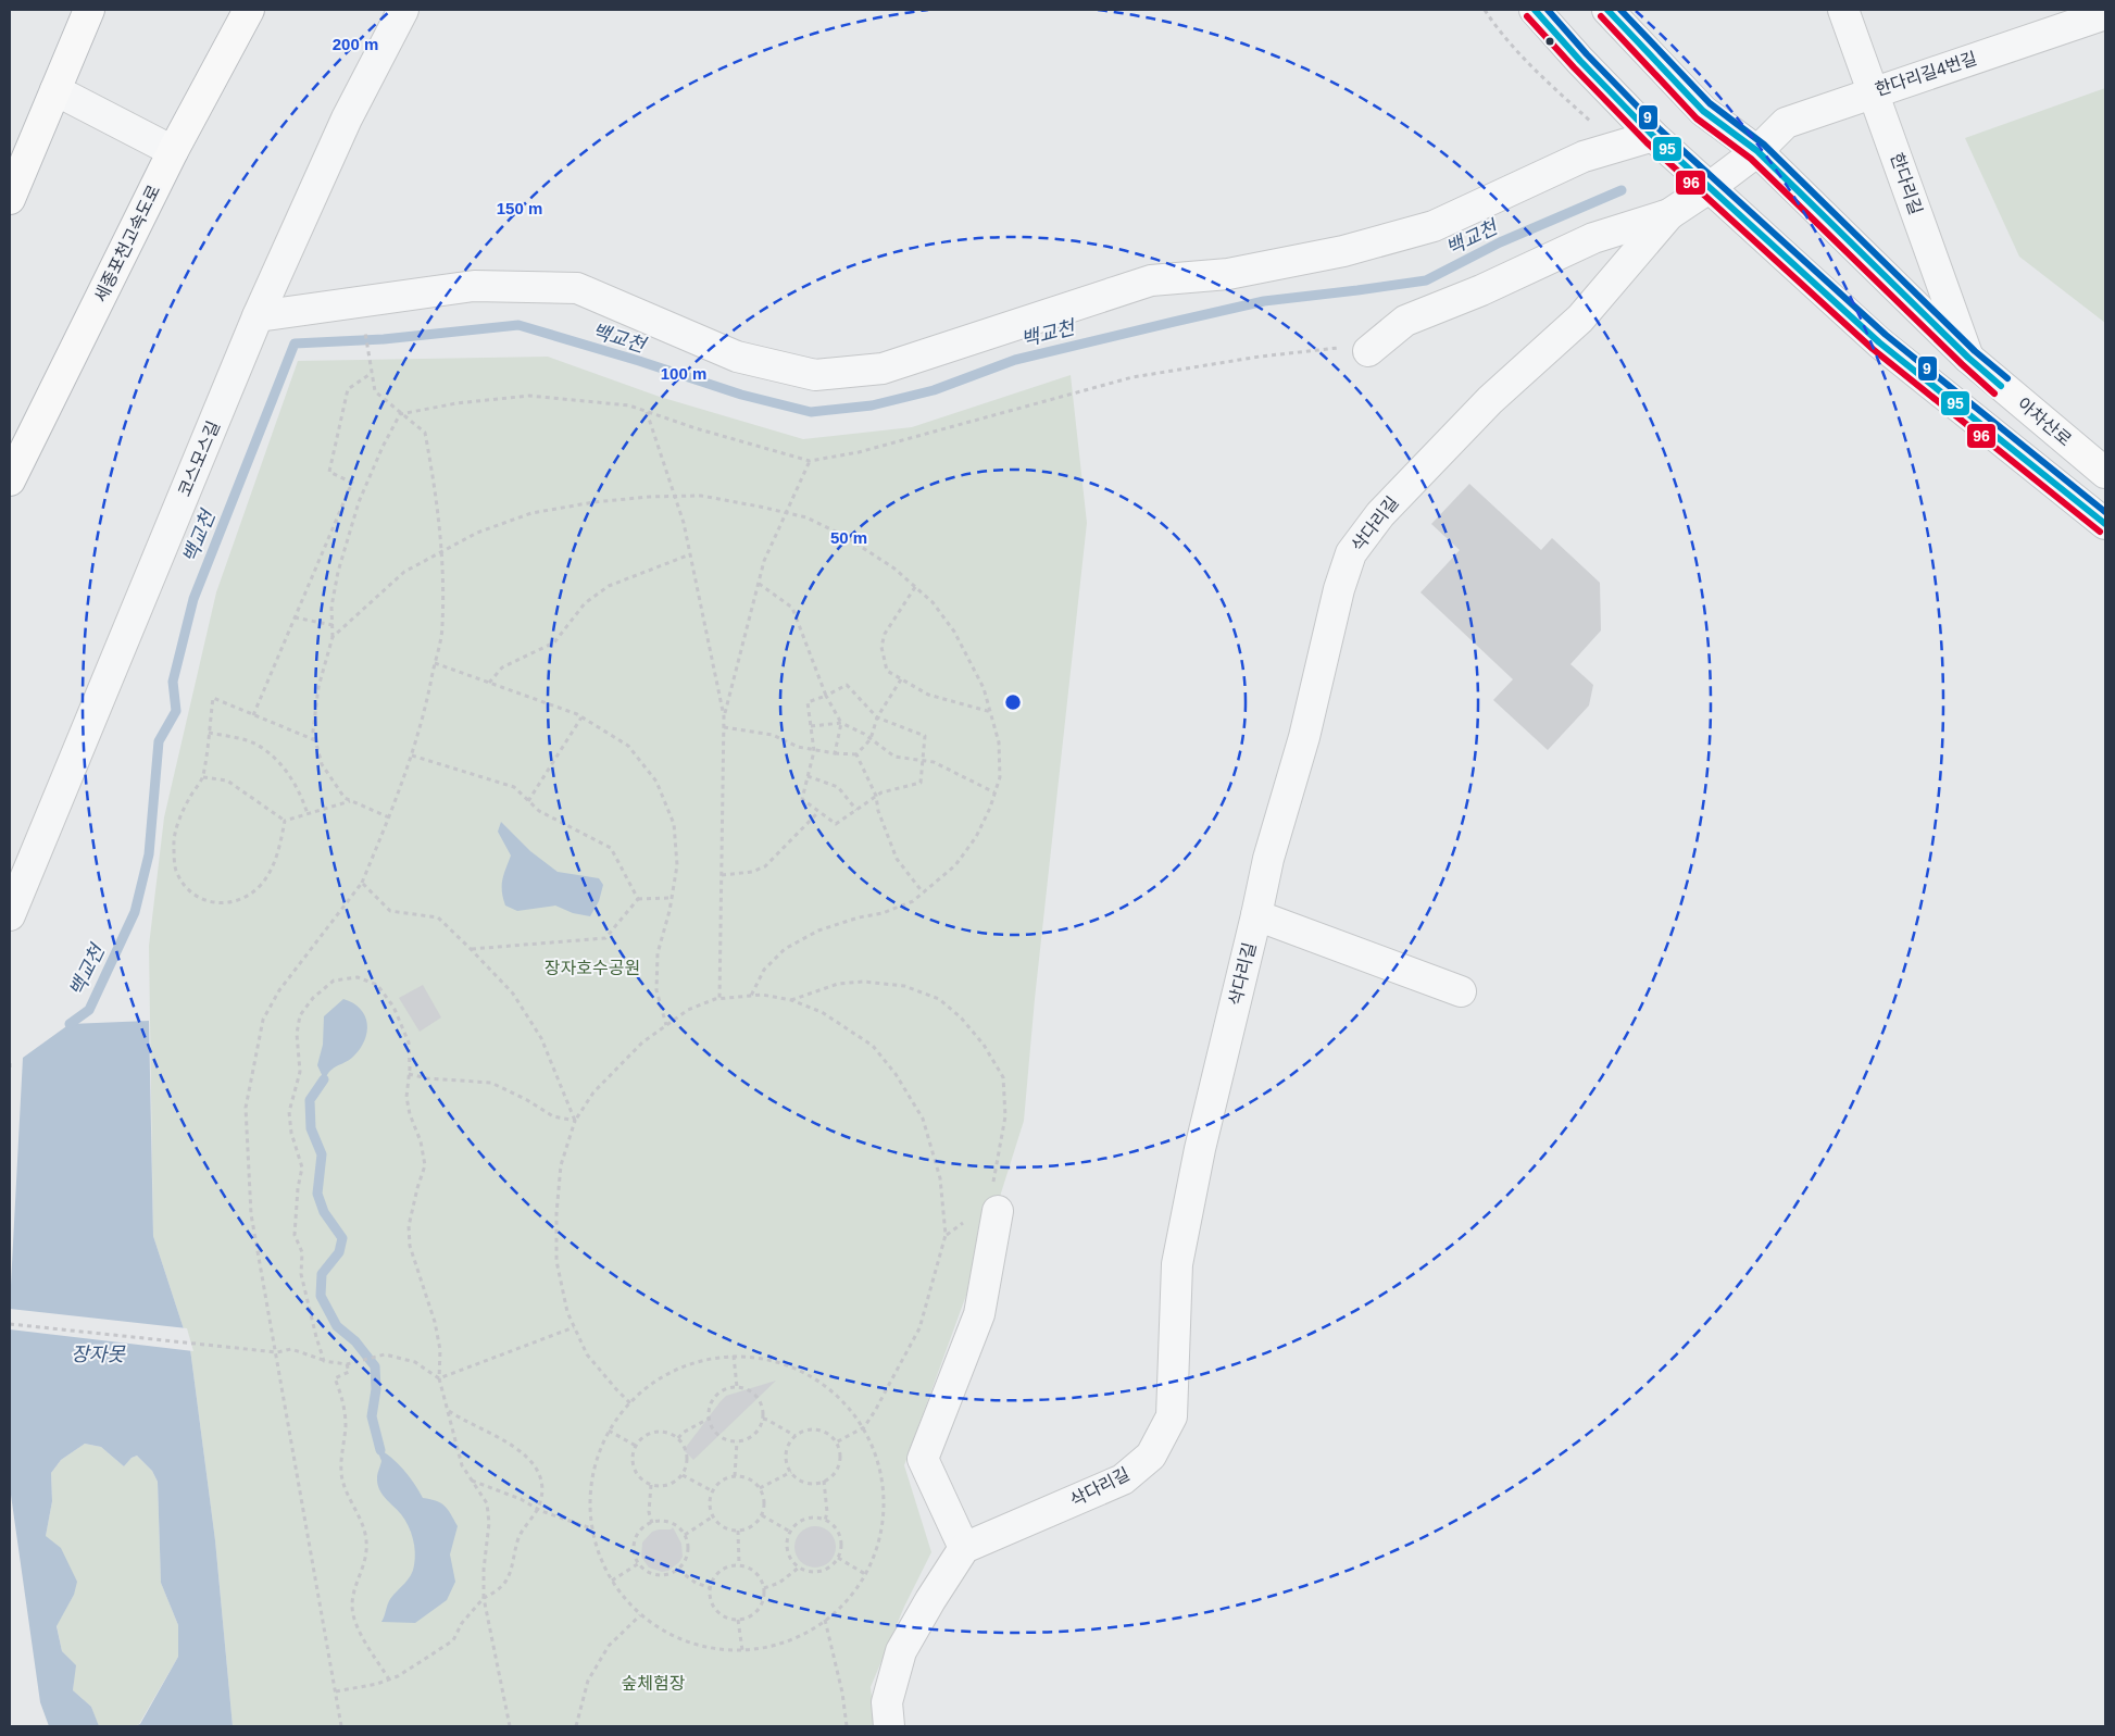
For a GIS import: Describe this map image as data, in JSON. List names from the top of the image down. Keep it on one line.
{"streets":{"main road":["세종포천고속도로","아차산로"],"street":["한다리길4번길","한다리길","코스모스길","삭다리길"]},"crossings":[["한다리길4번길","한다리길"],["한다리길4번길","아차산로"],["한다리길4번길","삭다리길"],["한다리길","아차산로"]],"water":["백교천","장자못"],"parks":["장자호수공원","숲체험장"],"lines":["transit line 95","transit line 9","transit line 96"],"rings":["200 m","150 m","100 m","50 m"]}
